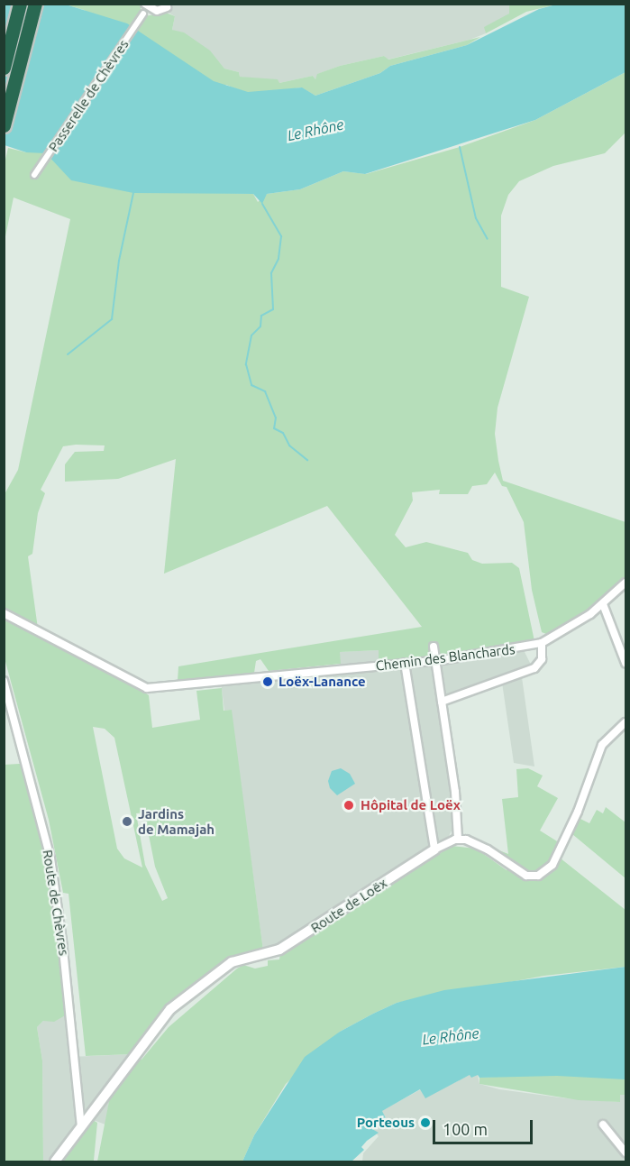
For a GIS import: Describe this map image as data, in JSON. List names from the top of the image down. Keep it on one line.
{"streets":{"street":["Passerelle de Chèvres","Chemin des Blanchards","Route de Chèvres","Route de Loëx"]},"crossings":[["Route de Chèvres","Route de Loëx"]],"water":["Le Rhône"],"places":["Loëx-Lanance","Hôpital de Loëx","Jardins de Mamajah","Porteous"],"scale_bar":"100 m"}
